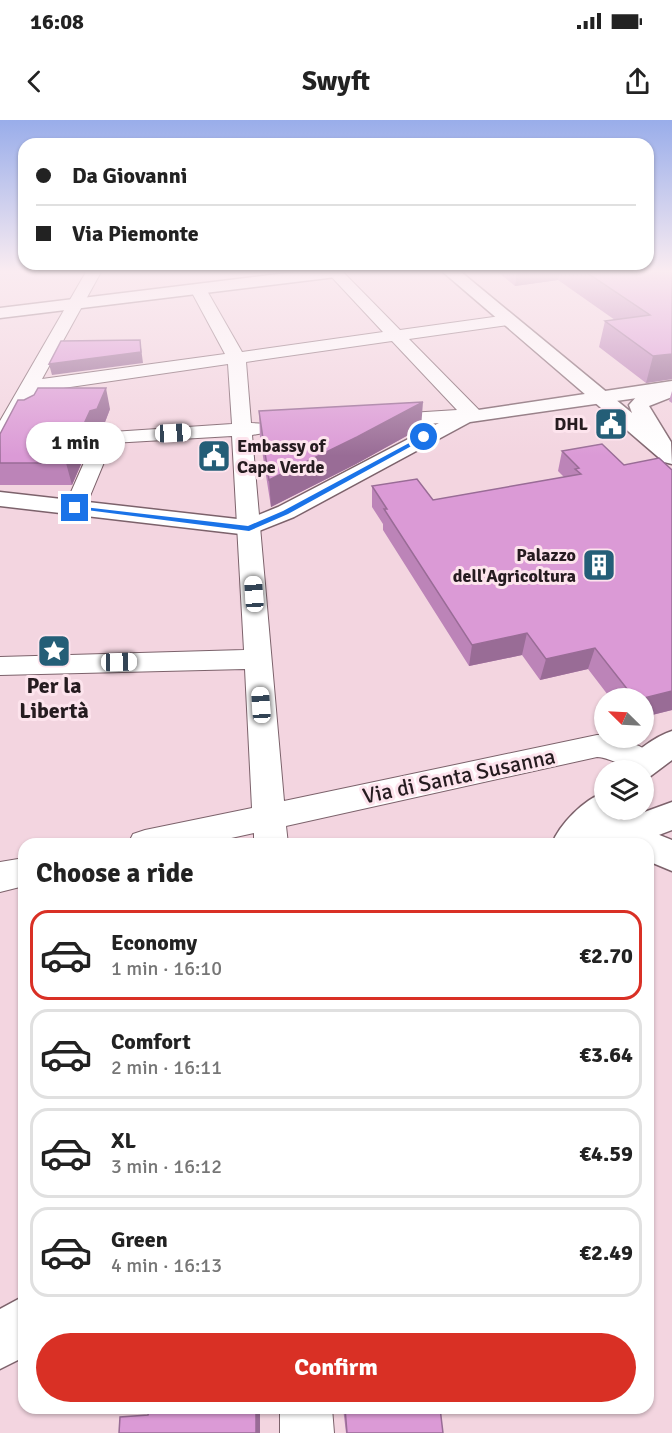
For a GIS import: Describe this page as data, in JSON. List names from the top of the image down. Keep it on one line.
{"streets":{"street":["Via di Santa Susanna"]},"places":{"public building":["DHL","Embassy of Cape Verde"],"building":["Palazzo dell'Agricoltura"],"place":["Per la Libertà"]},"north":"top left","page":{"status":"16:08","header":"Swyft","banner":["Da Giovanni","Via Piemonte"],"bubble":"1 min","heading":"Choose a ride","list":[{"name":"Economy","note":"1 min · 16:10","value":"€2.70"},{"name":"Comfort","note":"2 min · 16:11","value":"€3.64"},{"name":"XL","note":"3 min · 16:12","value":"€4.59"},{"name":"Green","note":"4 min · 16:13","value":"€2.49"}],"buttons":"Confirm"}}
